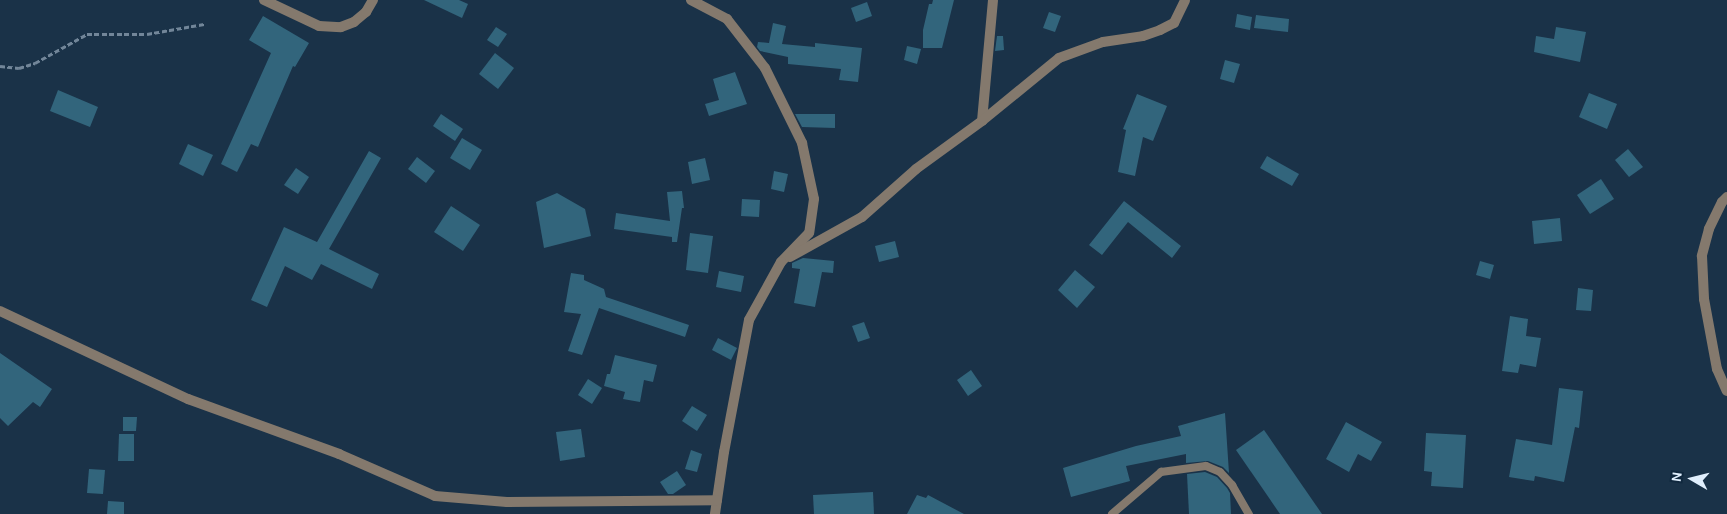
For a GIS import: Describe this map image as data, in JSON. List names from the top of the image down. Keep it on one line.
{"north":"left"}
